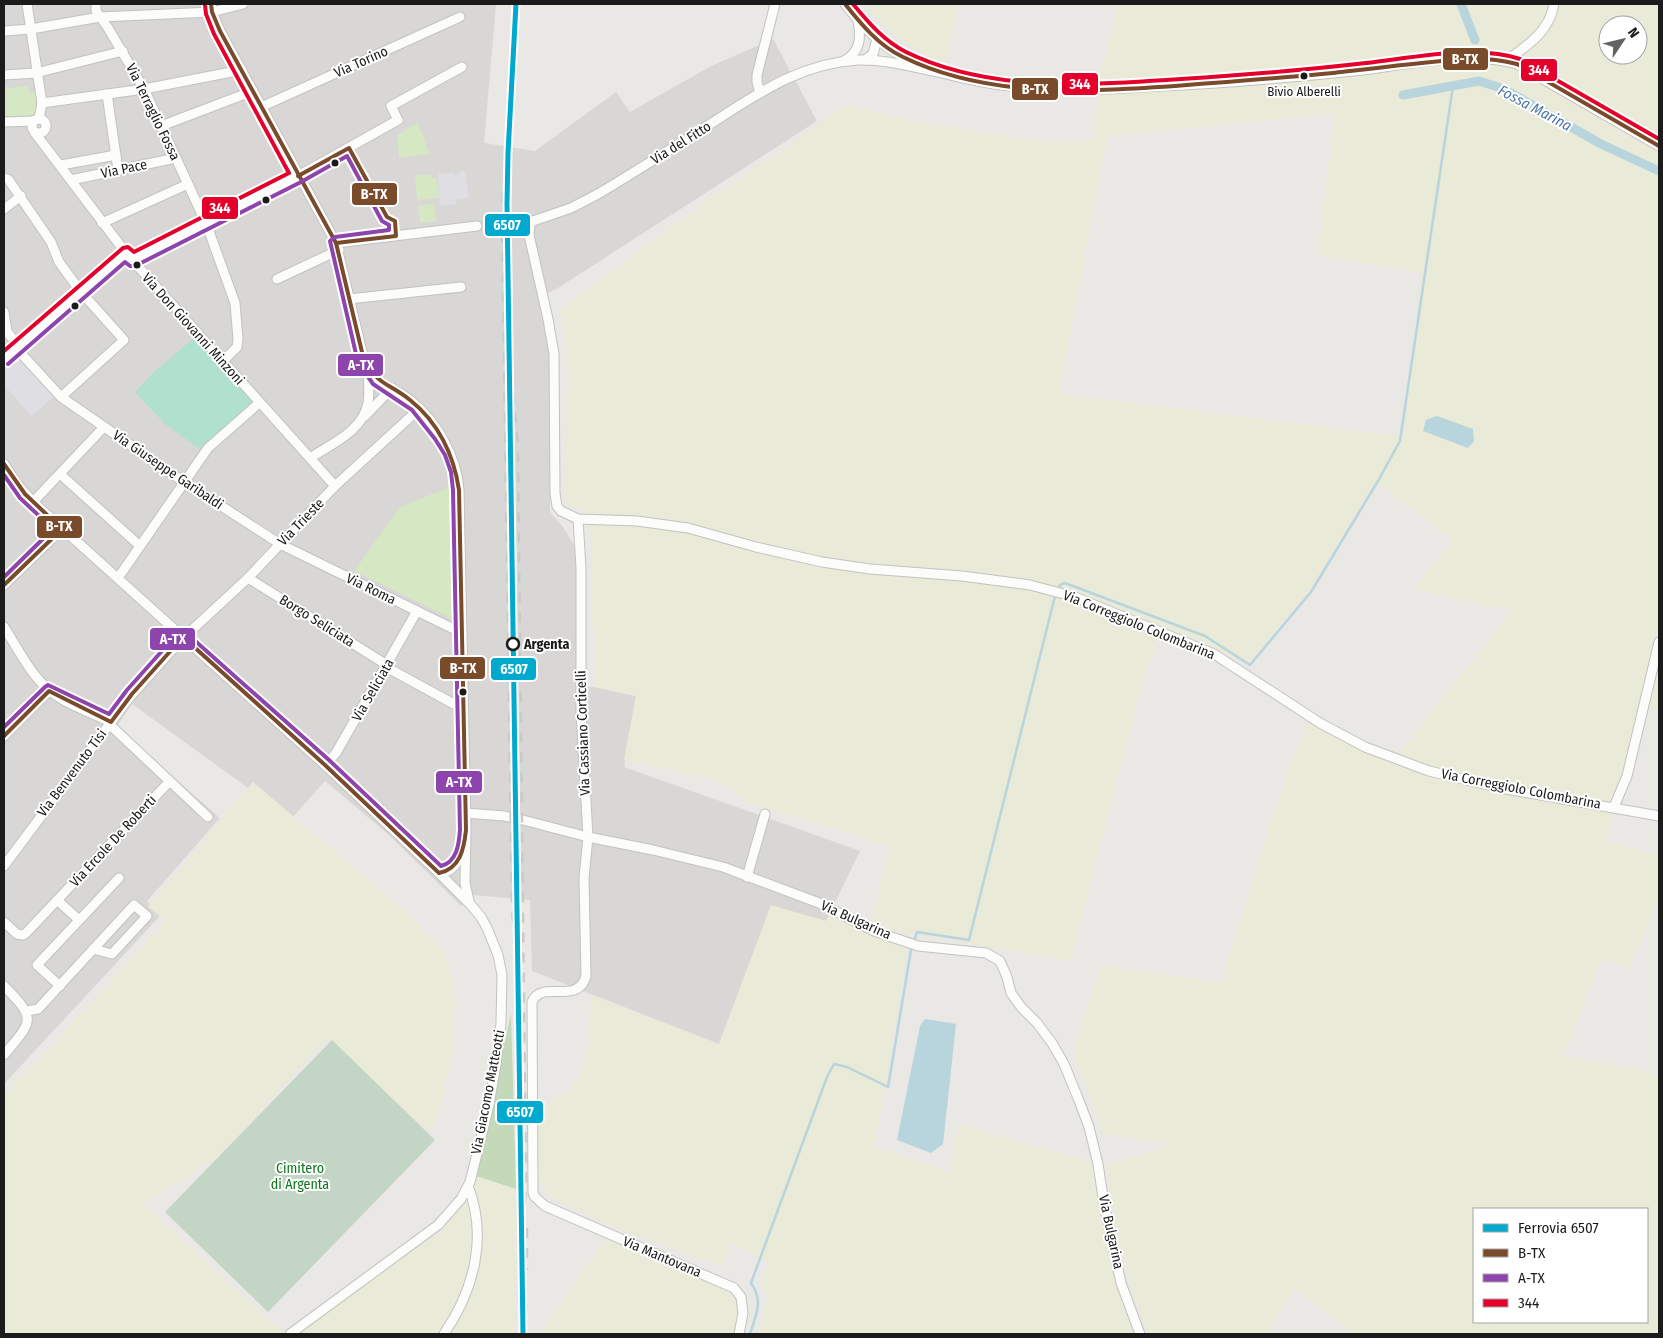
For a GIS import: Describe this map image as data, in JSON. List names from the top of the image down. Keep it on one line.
{"streets":{"street":["Via Torino","Via Terraglio Fossa","Via del Fitto","Via Pace","Via Don Giovanni Minzoni","Via Giuseppe Garibaldi","Via Trieste","Via Roma","Borgo Seliciata","Via Correggiolo Colombarina","Via Seliciata","Via Cassiano Corticelli","Via Benvenuto Tisi","Via Ercole De Roberti","Via Bulgarina","Via Giacomo Matteotti","Via Mantovana"]},"crossings":[["Via Terraglio Fossa","Via Pace"],["Via Terraglio Fossa","Via Don Giovanni Minzoni"],["Via del Fitto","Via Correggiolo Colombarina"],["Via del Fitto","Via Cassiano Corticelli"],["Via Pace","Via Don Giovanni Minzoni"],["Via Don Giovanni Minzoni","Via Trieste"],["Via Giuseppe Garibaldi","Via Trieste"],["Via Giuseppe Garibaldi","Via Roma"],["Via Trieste","Via Roma"],["Via Trieste","Borgo Seliciata"],["Via Trieste","Via Benvenuto Tisi"],["Via Trieste","Via Giacomo Matteotti"],["Via Roma","Via Seliciata"],["Borgo Seliciata","Via Seliciata"],["Via Correggiolo Colombarina","Via Cassiano Corticelli"],["Via Seliciata","Via Giacomo Matteotti"],["Via Cassiano Corticelli","Via Bulgarina"],["Via Cassiano Corticelli","Via Mantovana"],["Via Benvenuto Tisi","Via Giacomo Matteotti"]],"water":["Fossa Marina"],"parks":["Cimitero di Argenta"],"places":["Bivio Alberelli","Argenta"],"lines":["rail line 6507","transit line B-TX","transit line 344","transit line A-TX"],"legend":["Ferrovia 6507","B-TX","A-TX","344"],"north":"top right"}
